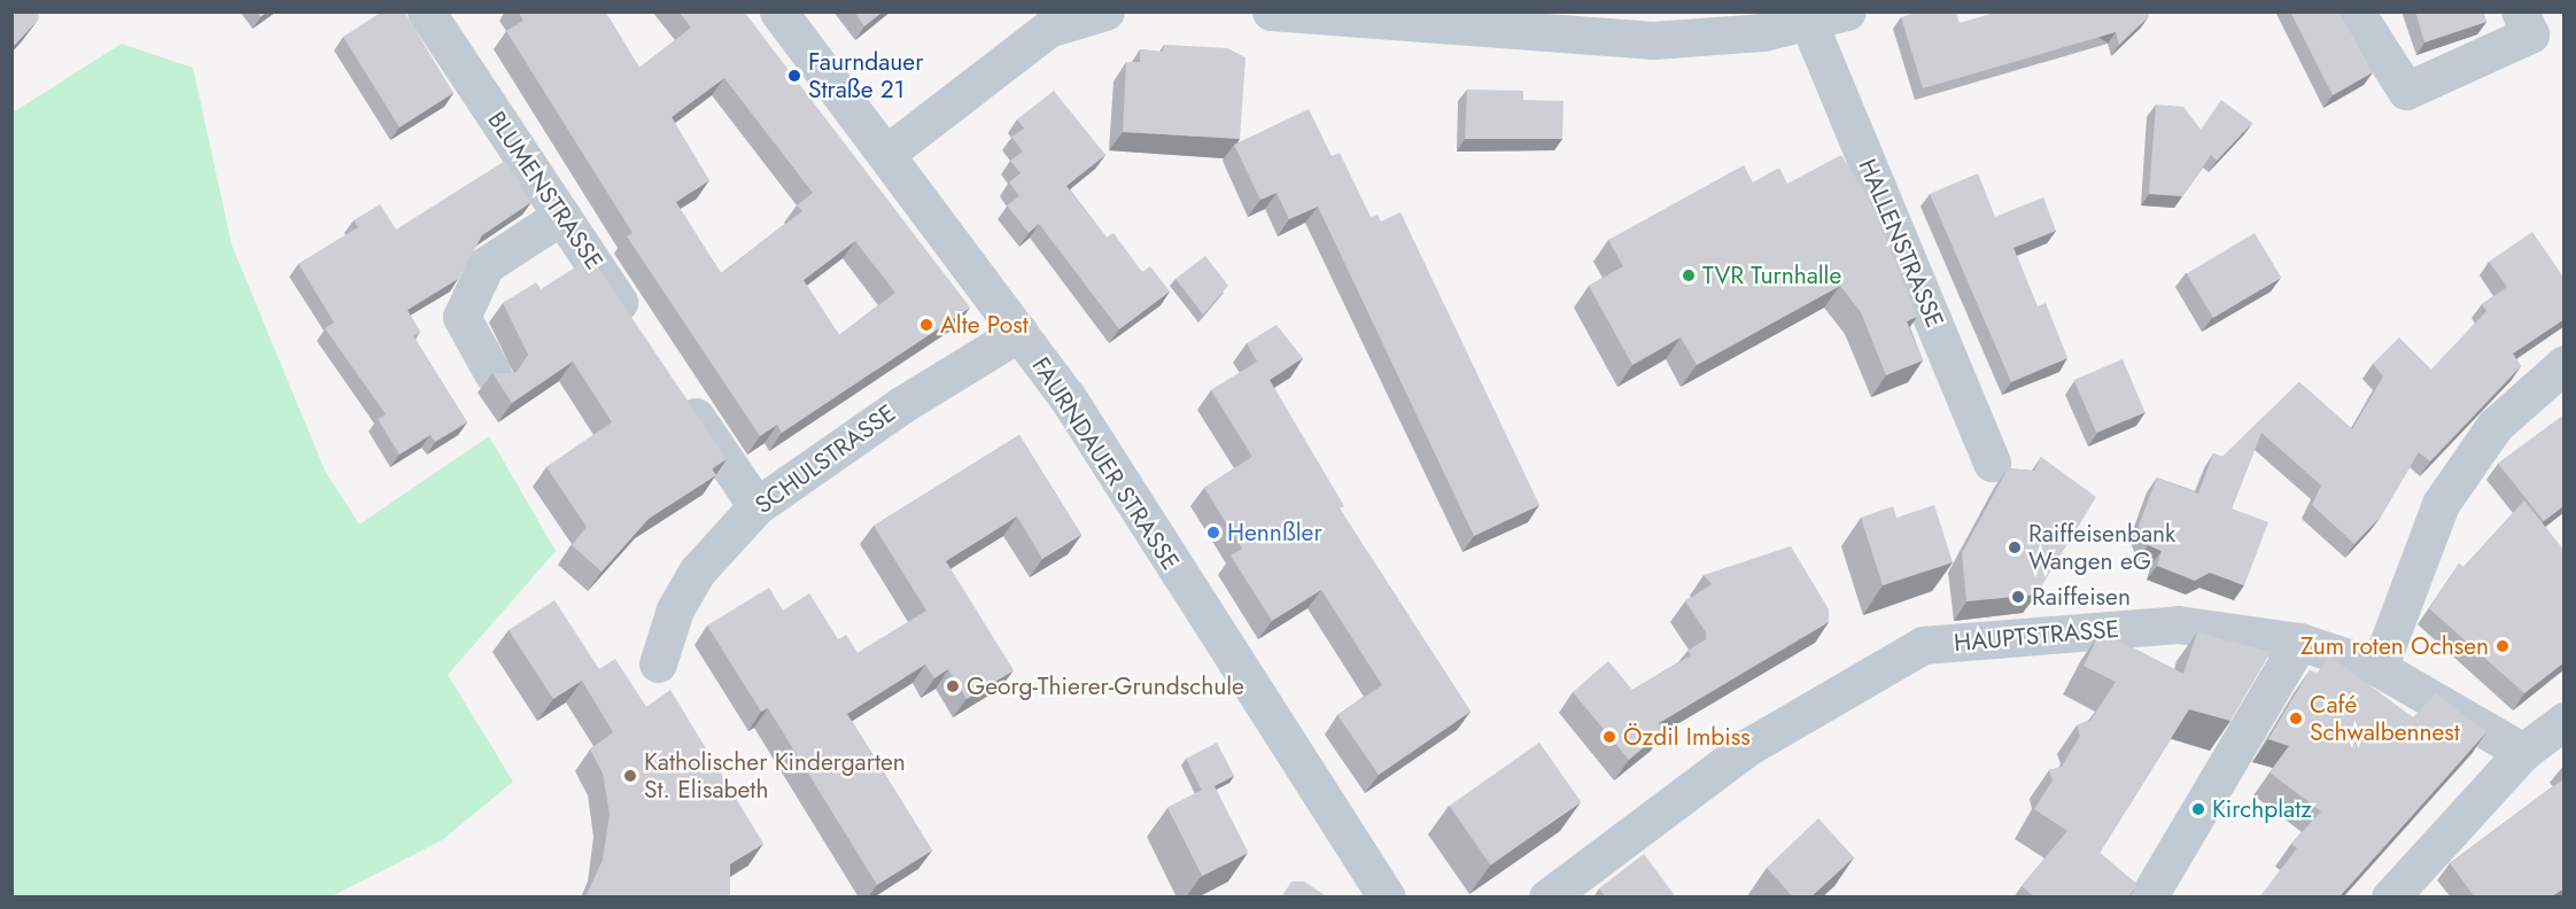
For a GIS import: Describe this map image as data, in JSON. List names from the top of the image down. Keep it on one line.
{"streets":{"street":["BLUMENSTRASSE","HALLENSTRASSE","SCHULSTRASSE","FAURNDAUER STRASSE","HAUPTSTRASSE"]},"crossings":[["SCHULSTRASSE","FAURNDAUER STRASSE"]],"places":["Faurndauer Straße 21","TVR Turnhalle","Alte Post","Hennßler","Raiffeisenbank Wangen eG","Raiffeisen","Zum roten Ochsen","Georg-Thierer-Grundschule","Café Schwalbennest","Özdil Imbiss","Katholischer Kindergarten St. Elisabeth","Kirchplatz"]}
